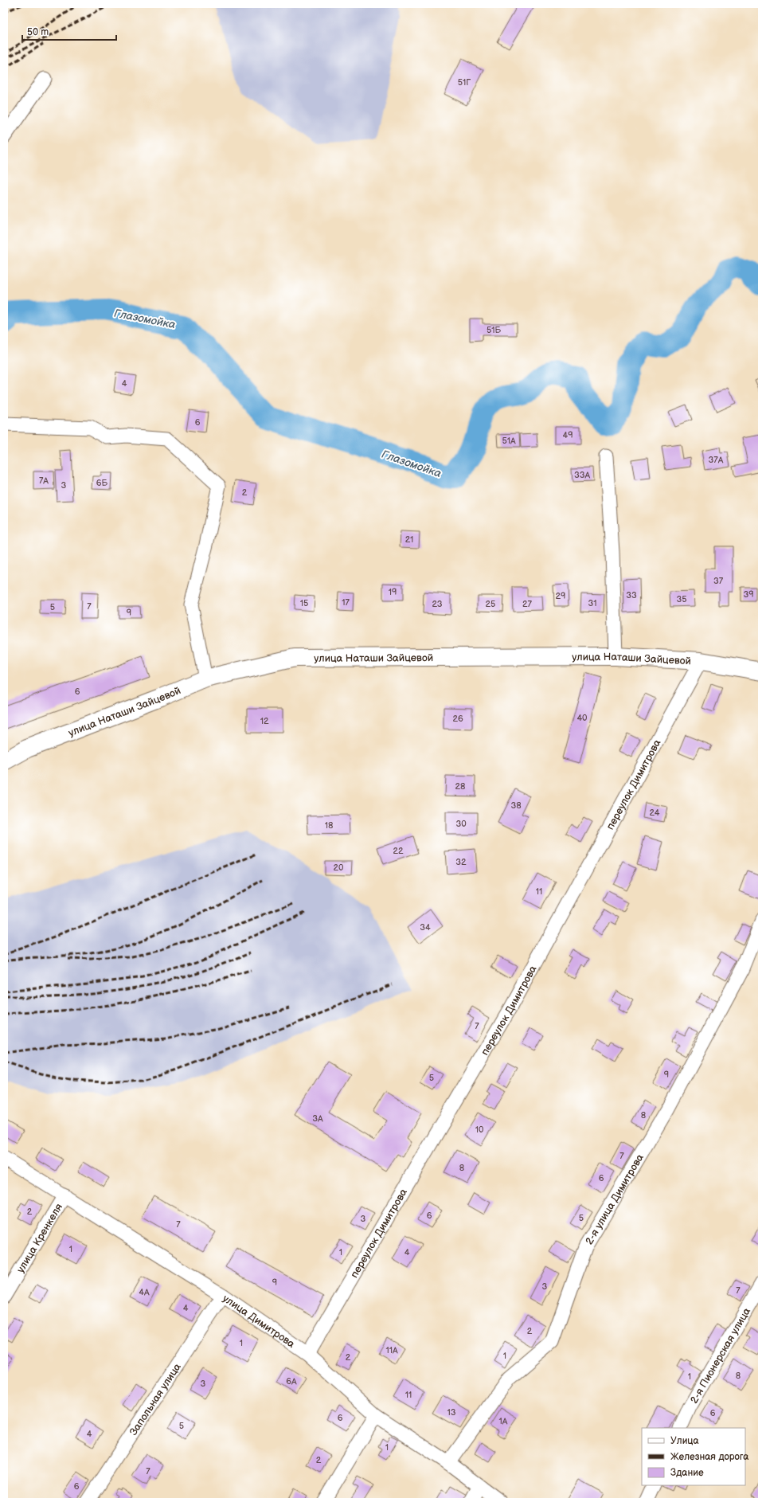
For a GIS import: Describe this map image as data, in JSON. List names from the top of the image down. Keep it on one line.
{"streets":{"street":["улица Наташи Зайцевой","переулок Димитрова","2-я улица Димитрова","улица Кренкеля","улица Димитрова","2-я Пионерская улица","Запольная улица"]},"crossings":[["улица Наташи Зайцевой","переулок Димитрова"],["переулок Димитрова","улица Димитрова"],["2-я улица Димитрова","улица Димитрова"],["улица Кренкеля","улица Димитрова"],["улица Димитрова","Запольная улица"]],"water":["Глазомойка"],"house_numbers":["51Г","51Б","4","6","49","51А","37А","33А","7А","6Б","3","2","21","37","19","39","33","29","35","17","15","31","23","25","27","7","5","9","6","40","26","12","28","38","24","30","18","22","32","20","11","34","7","9","5","8","3А","10","7","8","6","2","6","5","3","7","1","1","4","9","3","7","4А","4","2","1","11А","1","2","8","1","6А","3","11","13","6","6","1А","5","4","1","2","7","6"],"legend":["Улица","Железная дорога","Здание"],"scale_bar":"50 m"}
